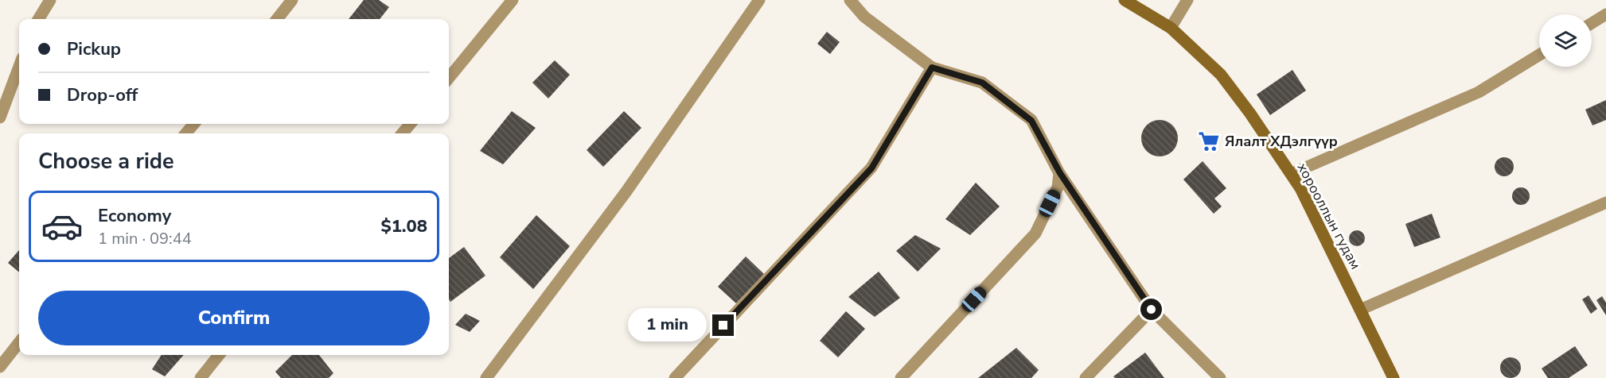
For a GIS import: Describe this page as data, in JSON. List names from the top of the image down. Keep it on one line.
{"streets":{"main road":["хорооллын гудам"]},"places":{"supermarket":["Ялалт ХДэлгүүр"]},"page":{"banner":["Pickup","Drop-off"],"heading":"Choose a ride","list":[{"name":"Economy","note":"1 min · 09:44","value":"$1.08"}],"buttons":"Confirm","bubble":"1 min"}}
